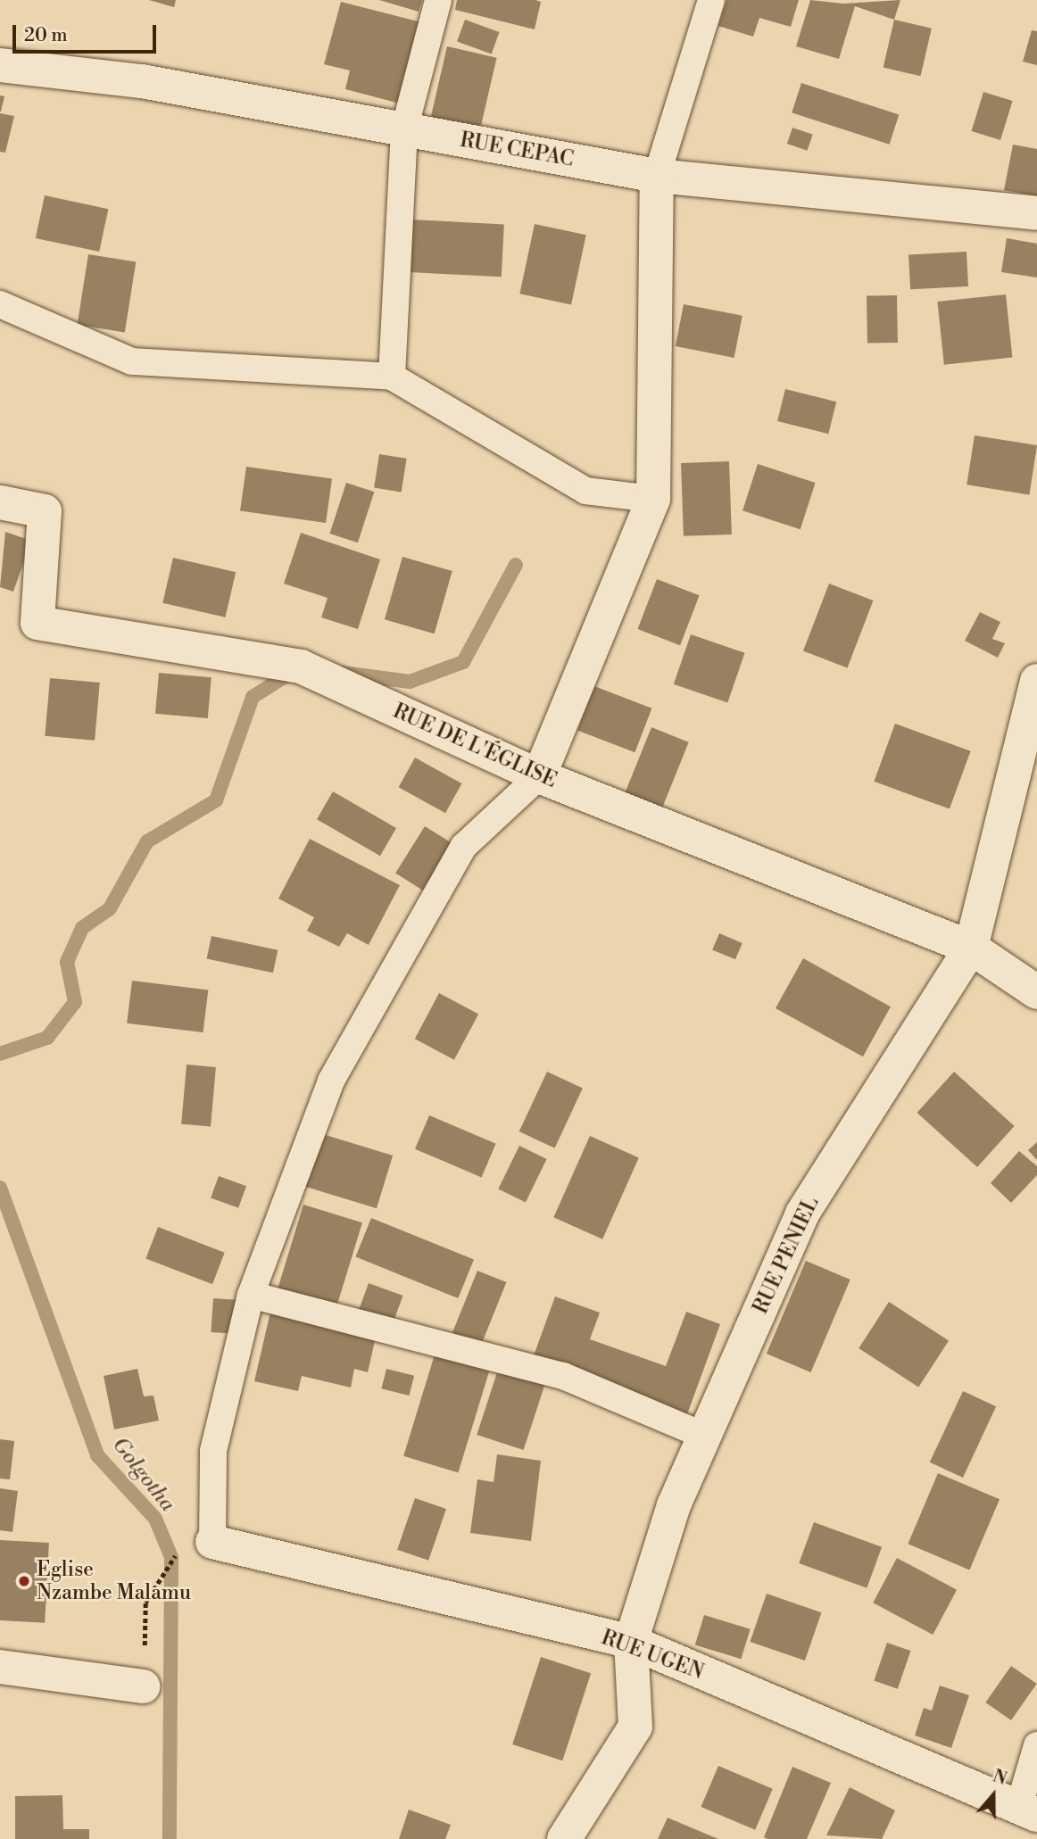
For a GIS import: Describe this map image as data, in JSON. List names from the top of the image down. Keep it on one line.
{"streets":{"street":["RUE CEPAC","RUE DE L'ÉGLISE","RUE PENIEL","RUE UGEN"]},"crossings":[["RUE DE L'ÉGLISE","RUE PENIEL"],["RUE PENIEL","RUE UGEN"]],"water":["Golgotha"],"places":["Eglise Nzambe Malamu"],"scale_bar":"20 m","north":"top"}
